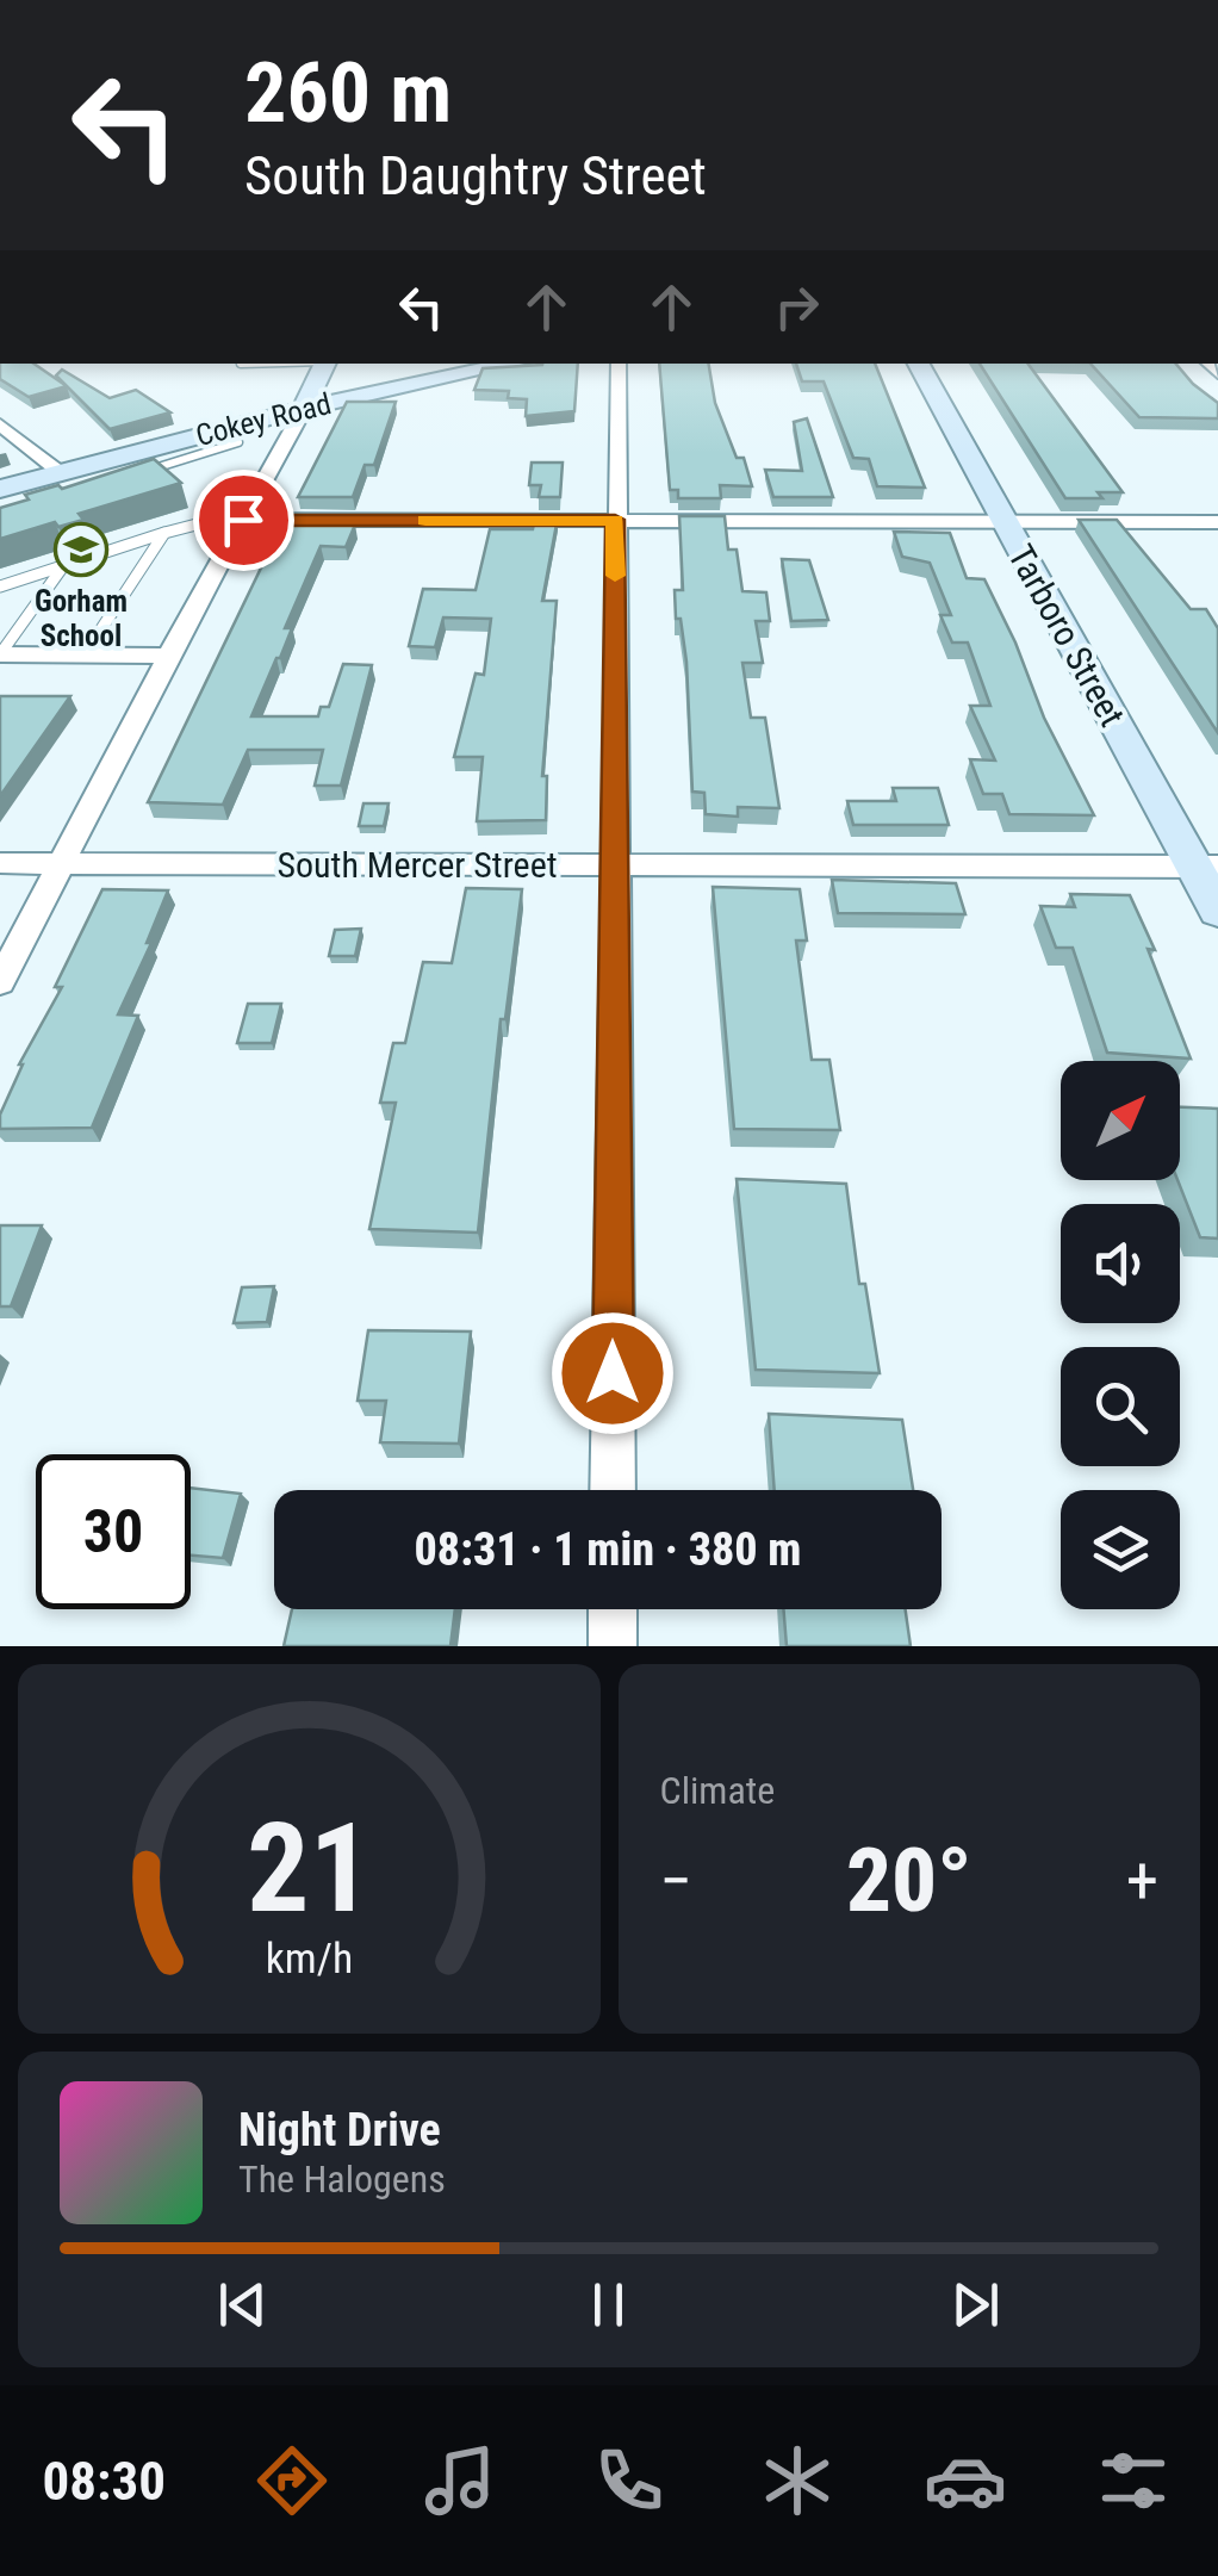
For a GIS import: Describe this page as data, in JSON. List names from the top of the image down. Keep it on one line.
{"streets":{"street":["Cokey Road","Tarboro Street","South Mercer Street"]},"crossings":[["Tarboro Street","South Mercer Street"]],"places":{"school or university":["Gorham School"]},"north":"top right","page":{"turn":["260 m","South Daughtry Street"],"limit":"30","trip":"08:31 · 1 min · 380 m","tile":"Climate","heat":["−","20°","+"],"song":["Night Drive","The Halogens"],"tabs":"08:30","gauge":["21","km/h"]}}
